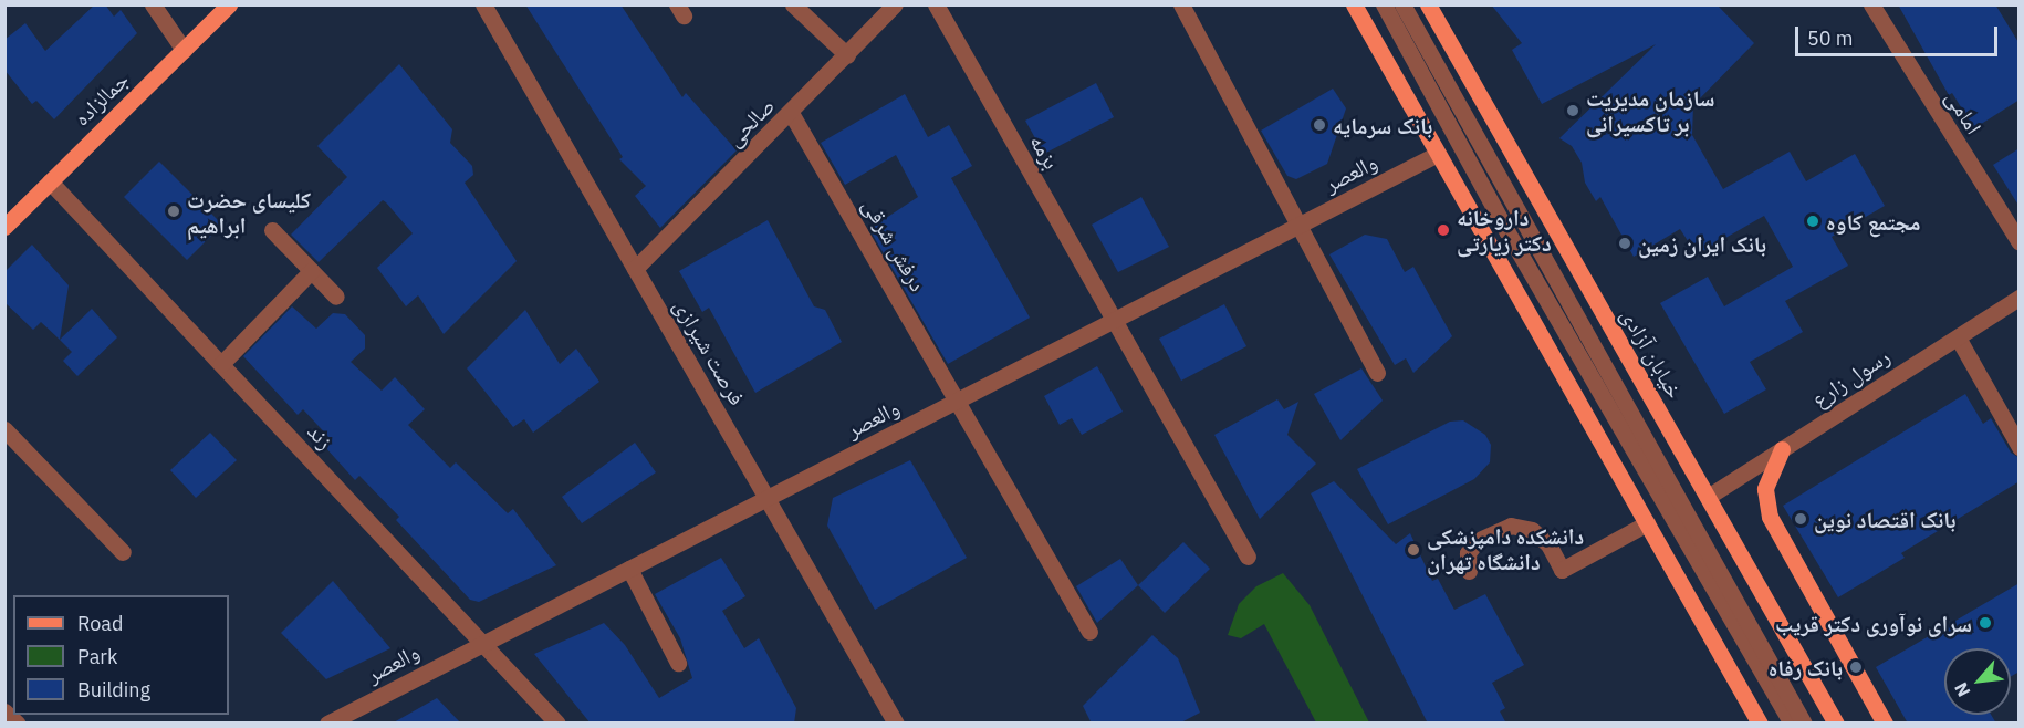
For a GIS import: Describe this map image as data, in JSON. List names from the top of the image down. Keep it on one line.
{"streets":{"main road":["جمالزاده","خیابان آزادی"],"street":["امامی","صالحی","بزمه","والعصر","درفش شرقی","فرصت شیرازی","رسول زارع","زند"]},"crossings":[["جمالزاده","زند"],["صالحی","درفش شرقی"],["صالحی","فرصت شیرازی"],["بزمه","والعصر"],["والعصر","درفش شرقی"],["والعصر","فرصت شیرازی"],["والعصر","زند"],["خیابان آزادی","رسول زارع"]],"places":["سازمان مدیریت بر تاکسیرانی","بانک سرمایه","کلیسای حضرت ابراهیم","مجتمع کاوه","داروخانه دکتر زیارتی","بانک ایران زمین","بانک اقتصاد نوین","دانشکده دامپزشکی دانشگاه تهران","سرای نوآوری دکتر قریب","بانک رفاه"],"legend":["Road","Park","Building"],"scale_bar":"50 m","north":"bottom left"}
